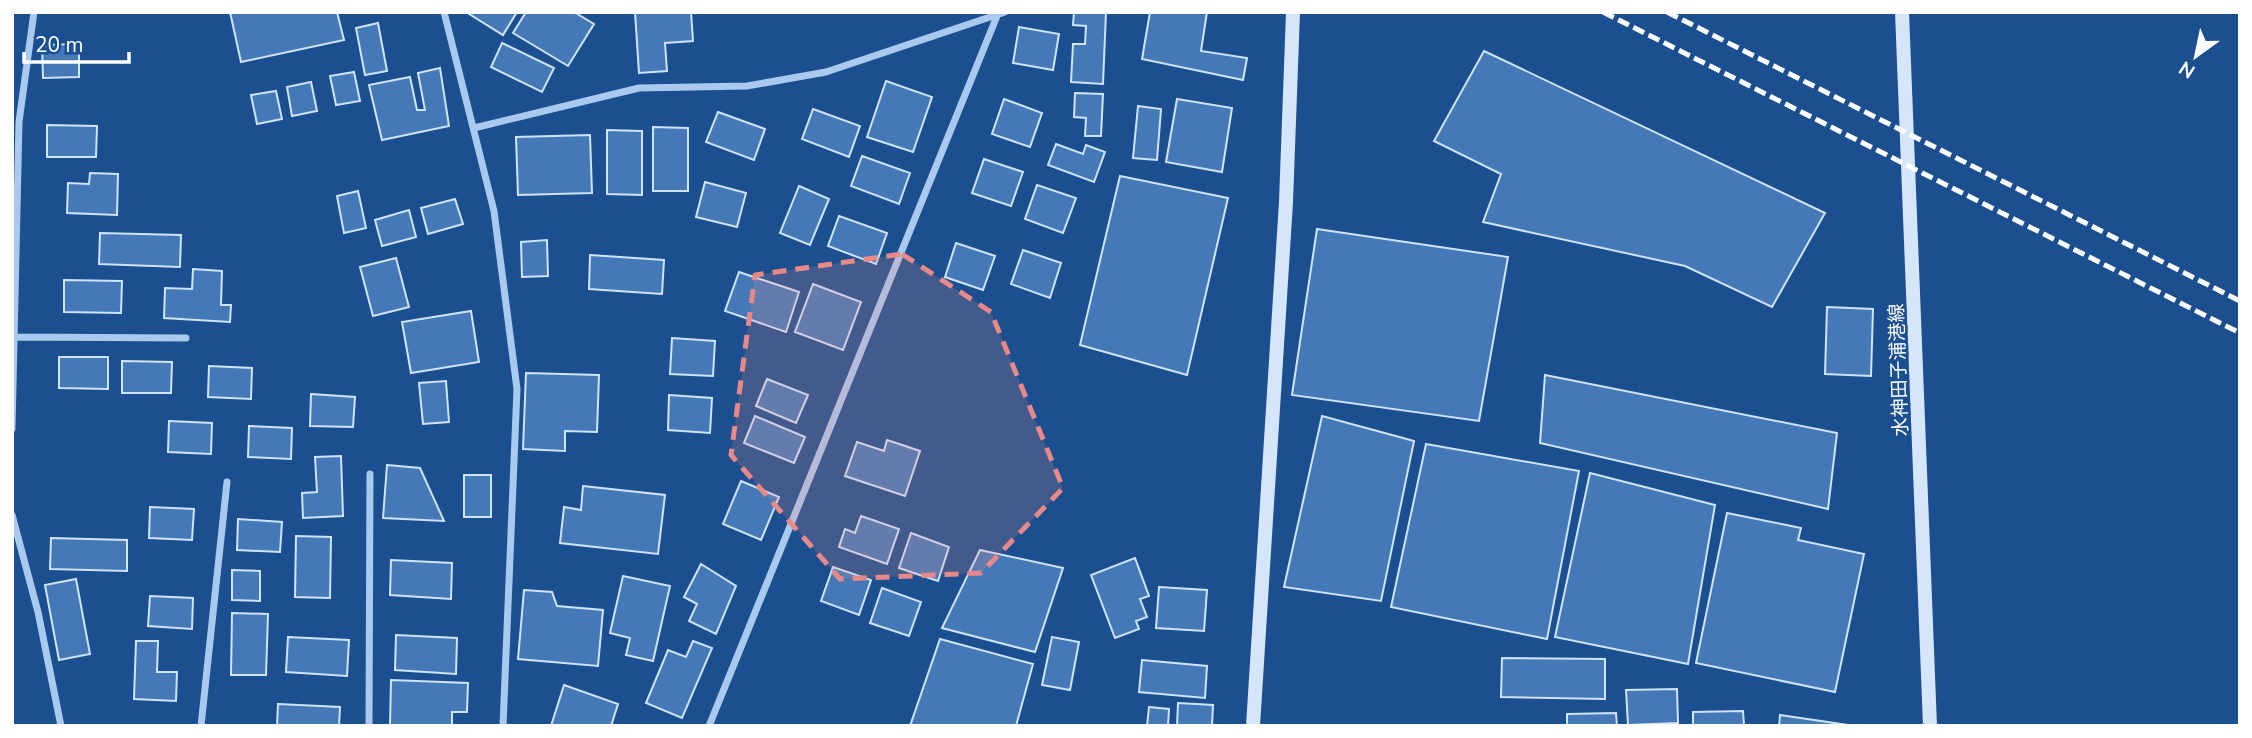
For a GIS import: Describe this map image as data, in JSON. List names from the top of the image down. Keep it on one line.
{"streets":{"street":["水神田子浦港線"]},"scale_bar":"20 m","north":"bottom left"}
